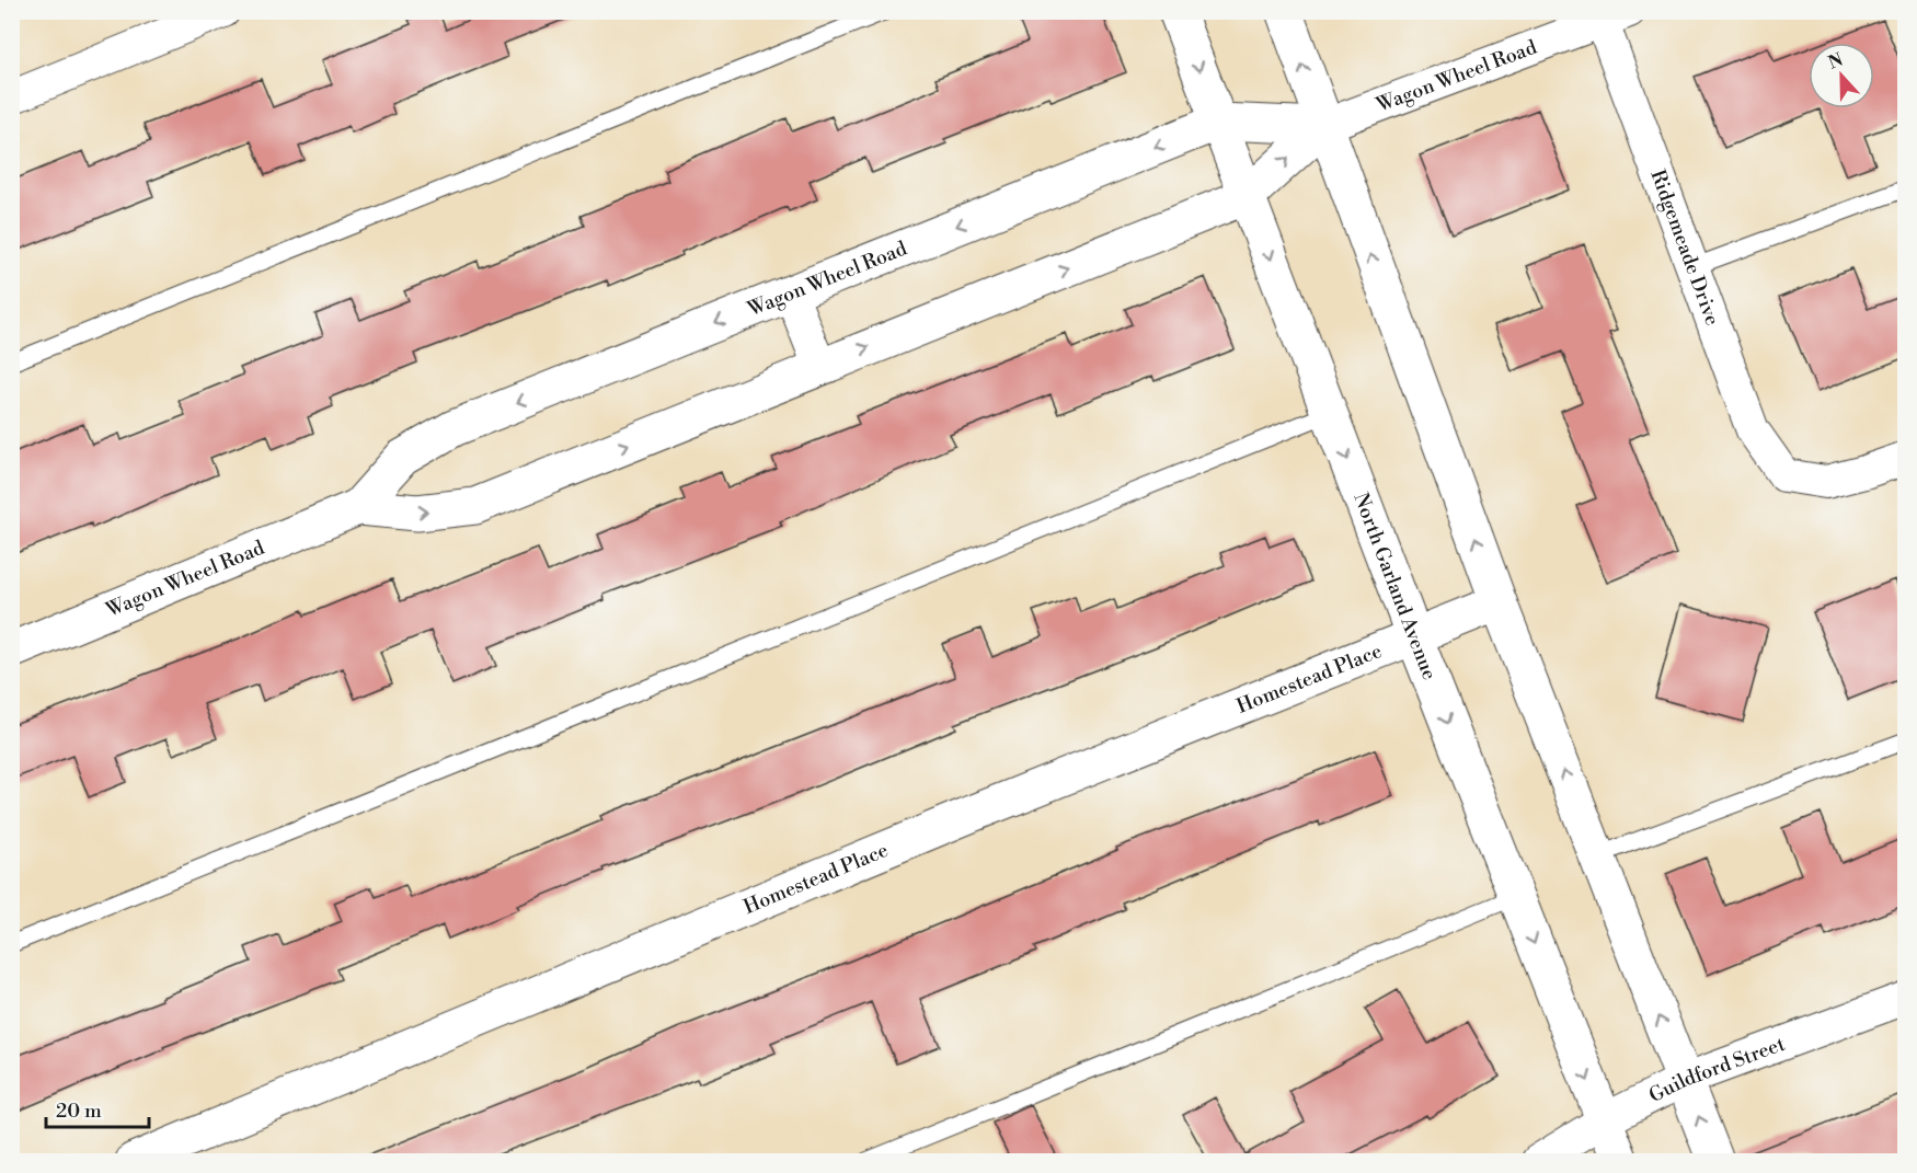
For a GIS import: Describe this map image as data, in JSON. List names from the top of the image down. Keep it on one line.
{"streets":{"street":["Wagon Wheel Road","Ridgemeade Drive","North Garland Avenue","Homestead Place","Guildford Street"]},"crossings":[["Wagon Wheel Road","Ridgemeade Drive"],["Wagon Wheel Road","North Garland Avenue"],["North Garland Avenue","Homestead Place"],["North Garland Avenue","Guildford Street"]],"scale_bar":"20 m","north":"top"}
